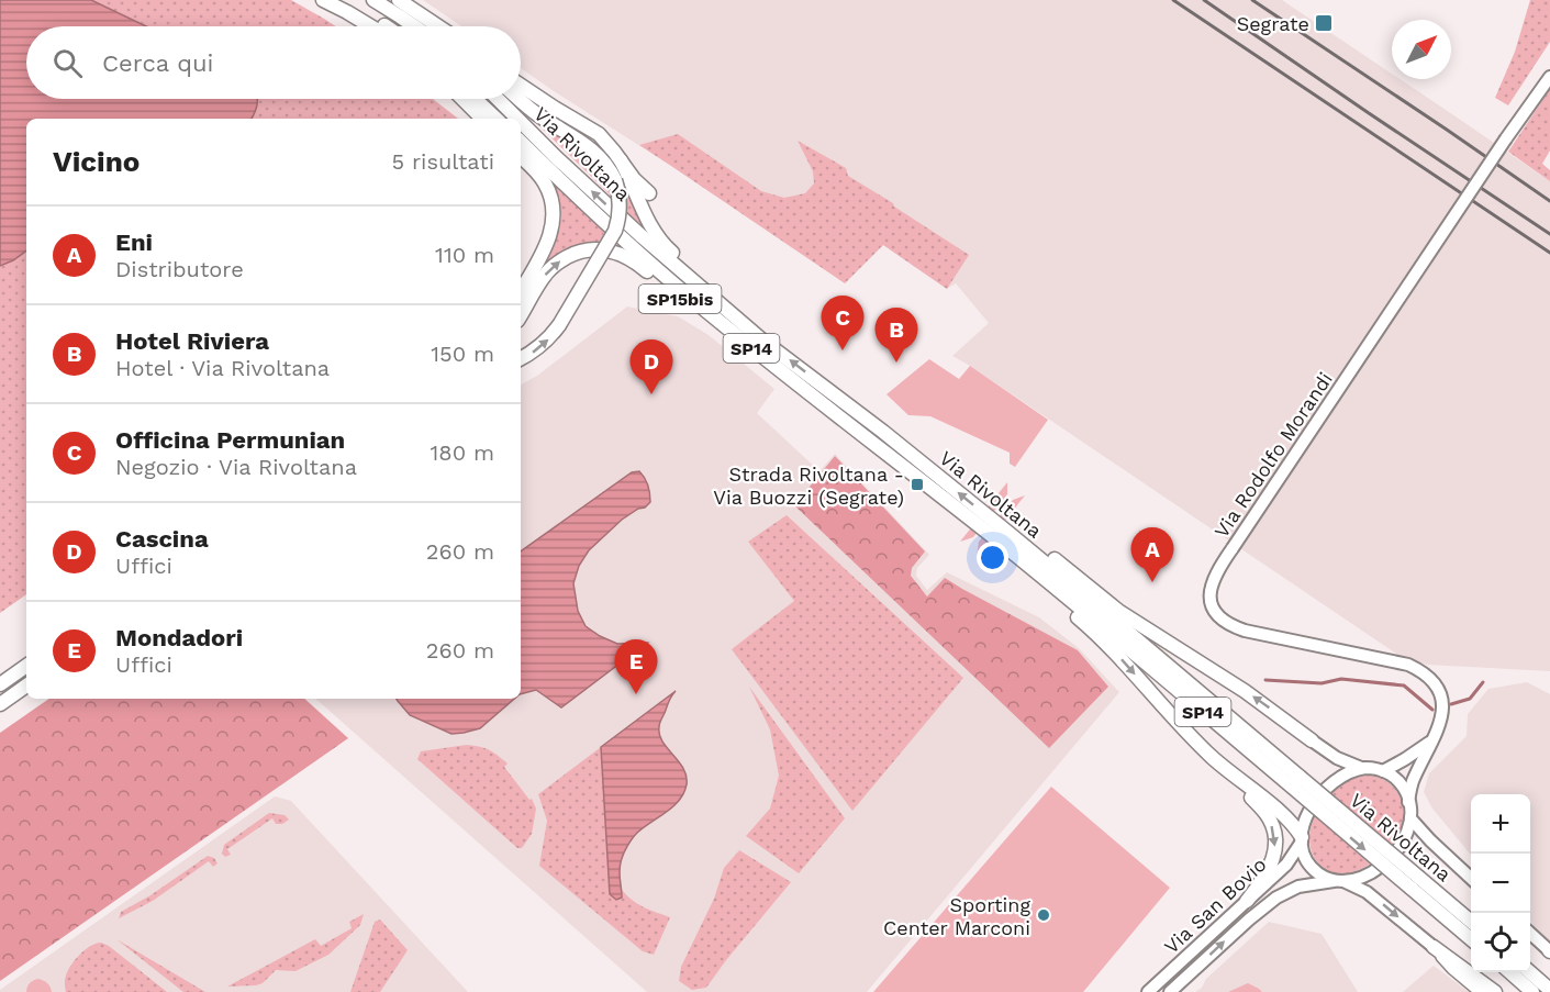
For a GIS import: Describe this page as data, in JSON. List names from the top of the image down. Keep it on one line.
{"streets":{"highway":["Via Rivoltana","SP15bis","SP14"],"main road":["Via Rodolfo Morandi","Via San Bovio"]},"crossings":[["Via Rivoltana","SP15bis"],["Via Rivoltana","SP14"],["Via Rodolfo Morandi","Via San Bovio"]],"places":{"transit":["Segrate","Strada Rivoltana - Via Buozzi (Segrate)"],"other":["Sporting Center Marconi"]},"north":"top right","page":{"search":"Cerca qui","heading":["Vicino","5 risultati"],"list":[{"mark":"A","name":"Eni","note":"Distributore","value":"110 m"},{"mark":"B","name":"Hotel Riviera","note":"Hotel · Via Rivoltana","value":"150 m"},{"mark":"C","name":"Officina Permunian","note":"Negozio · Via Rivoltana","value":"180 m"},{"mark":"D","name":"Cascina","note":"Uffici","value":"260 m"},{"mark":"E","name":"Mondadori","note":"Uffici","value":"260 m"}],"pins":["C","B","D","A","E"],"map_buttons":["+","−"]}}
